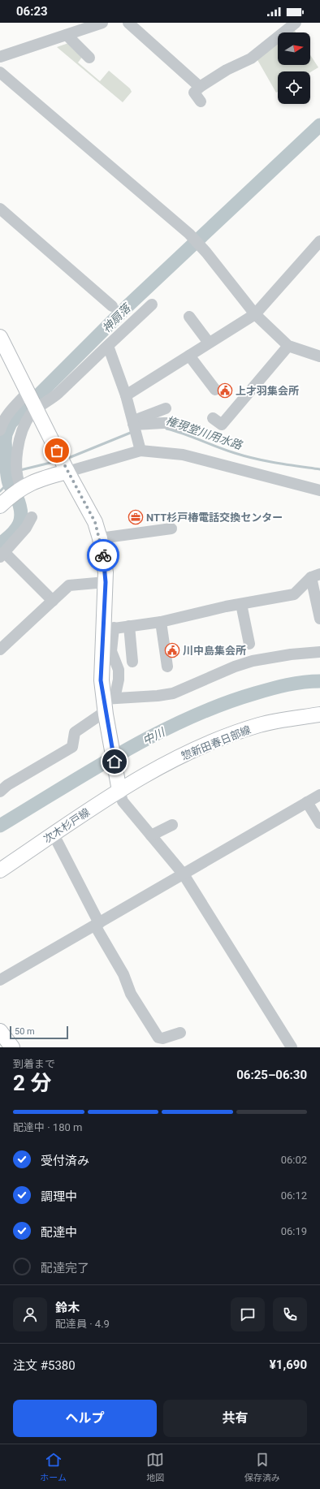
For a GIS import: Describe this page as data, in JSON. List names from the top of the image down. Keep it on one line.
{"streets":{"main road":["惣新田春日部線","次木杉戸線"]},"crossings":[["惣新田春日部線","次木杉戸線"]],"water":["神扇落","権現堂川用水路","中川"],"places":{"public building":["上才羽集会所","川中島集会所"],"office":["NTT杉戸椿電話交換センター"]},"scale_bar":"50 m","north":"right","page":{"status":"06:23","scale":"50 m","heading":["2 分","到着まで","06:25–06:30"],"panel":["鈴木","配達員 · 4.9","注文 #5380","¥1,690"],"bar":"配達中 · 180 m","list":[["受付済み","06:02"],["調理中","06:12"],["配達中","06:19"],"配達完了"],"buttons":["ヘルプ","共有"],"tabs":["ホーム","地図","保存済み"]}}
